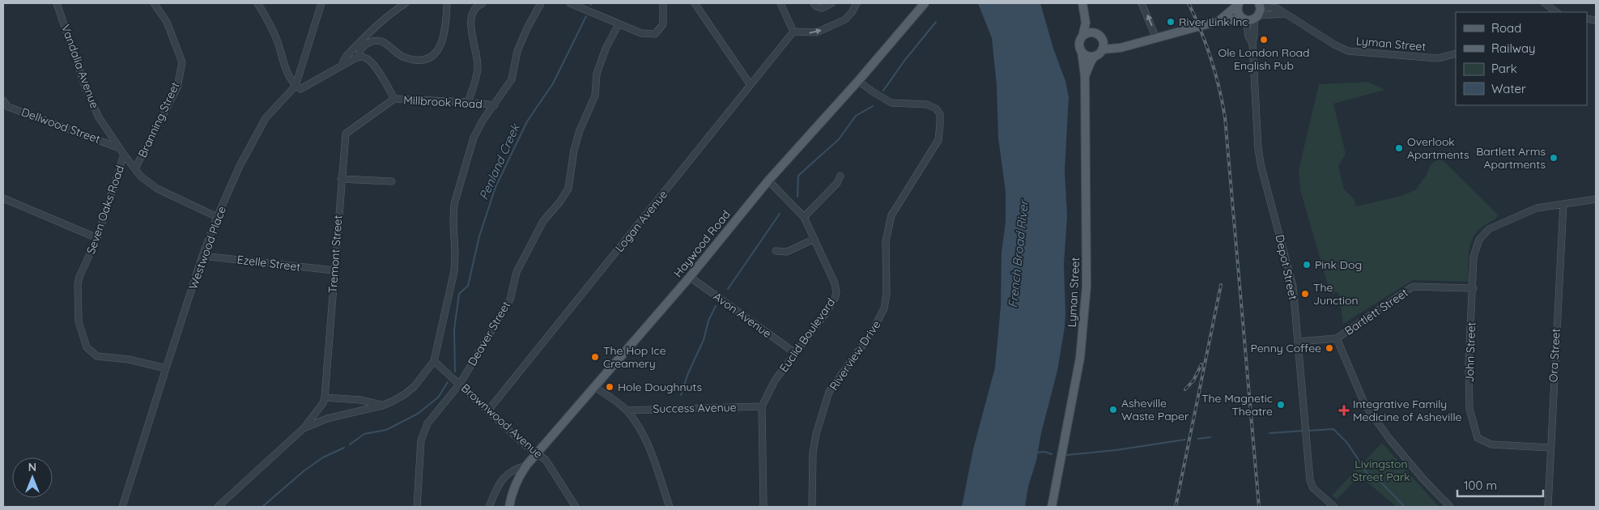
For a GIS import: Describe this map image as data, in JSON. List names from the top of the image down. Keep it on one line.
{"streets":{"main road":["Lyman Street","Haywood Road"],"street":["Vandalia Avenue","Millbrook Road","Branning Street","Dellwood Street","Seven Oaks Road","Logan Avenue","Westwood Place","Tremont Street","Ezelle Street","Depot Street","Bartlett Street","Avon Avenue","Deaver Street","Euclid Boulevard","John Street","Riverview Drive","Ora Street","Success Avenue","Brownwood Avenue"]},"crossings":[["Vandalia Avenue","Branning Street"],["Vandalia Avenue","Dellwood Street"],["Vandalia Avenue","Seven Oaks Road"],["Vandalia Avenue","Westwood Place"],["Millbrook Road","Tremont Street"],["Seven Oaks Road","Westwood Place"],["Logan Avenue","Brownwood Avenue"],["Haywood Road","Avon Avenue"],["Haywood Road","Euclid Boulevard"],["Haywood Road","Riverview Drive"],["Haywood Road","Brownwood Avenue"],["Westwood Place","Ezelle Street"],["Tremont Street","Ezelle Street"],["Depot Street","Bartlett Street"],["Bartlett Street","John Street"],["Avon Avenue","Euclid Boulevard"],["Deaver Street","Brownwood Avenue"],["Euclid Boulevard","Success Avenue"],["John Street","Ora Street"]],"water":["Penland Creek","French Broad River"],"parks":["Livingston Street Park"],"places":{"other":["River Link Inc","Ole London Road English Pub","Overlook Apartments","Bartlett Arms Apartments","Pink Dog","The Junction","Penny Coffee","The Hop Ice Creamery","Hole Doughnuts","The Magnetic Theatre","Asheville Waste Paper"],"health":["Integrative Family Medicine of Asheville"]},"legend":["Road","Railway","Park","Water"],"scale_bar":"100 m","north":"top"}
